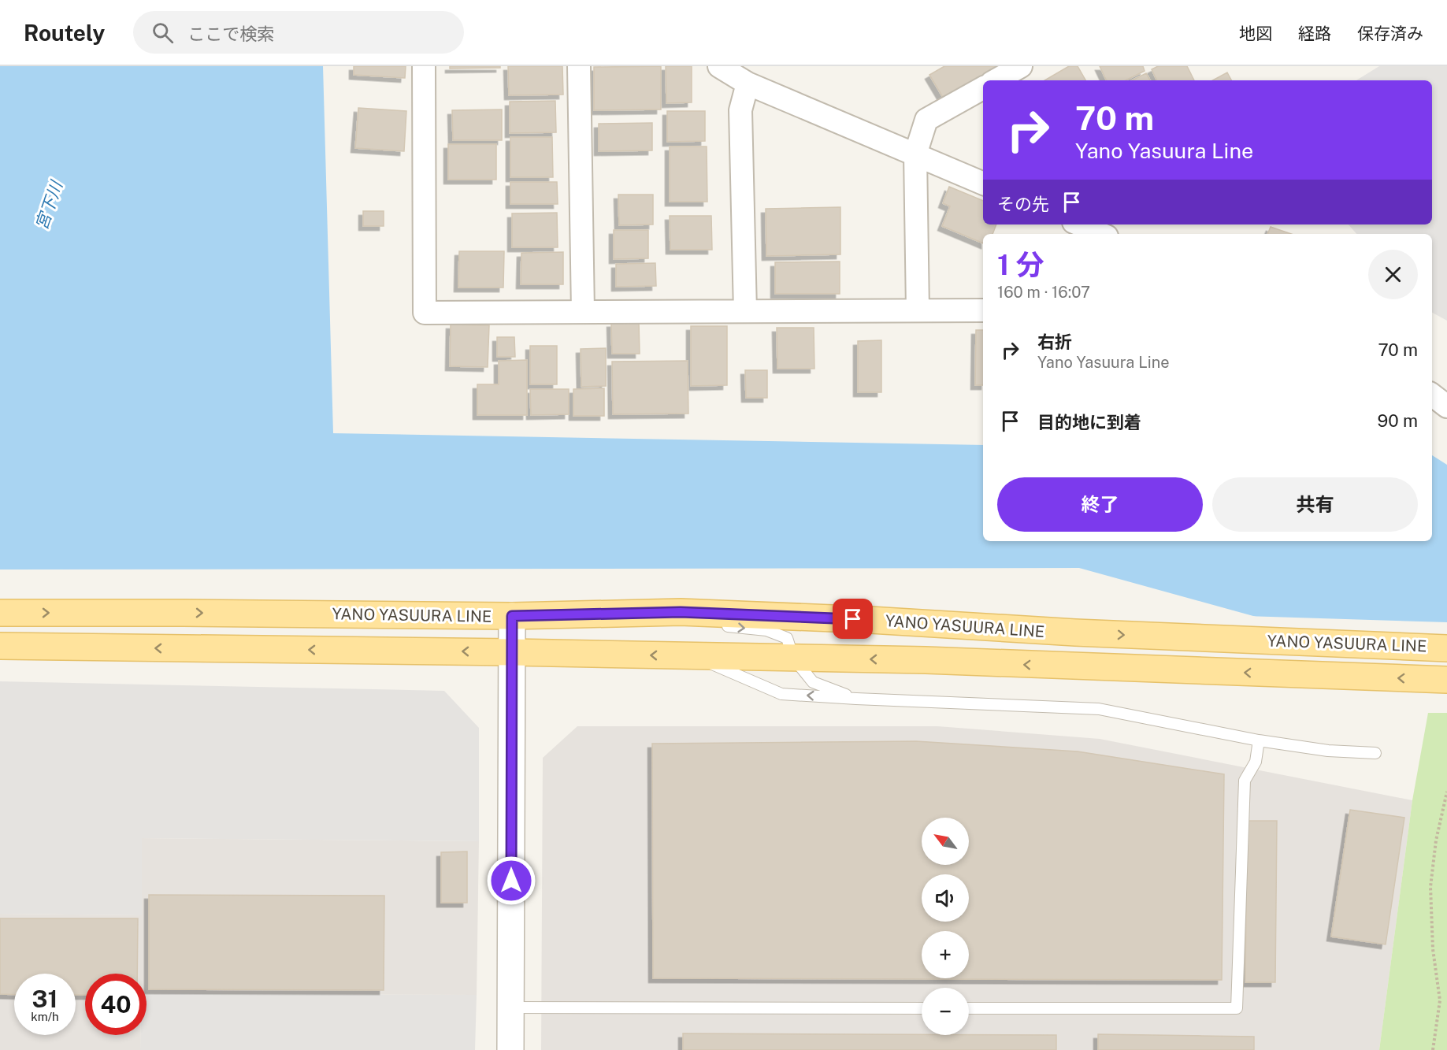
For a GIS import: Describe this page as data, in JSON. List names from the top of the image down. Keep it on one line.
{"streets":{"main road":["YANO YASUURA LINE"]},"water":["宮下川"],"north":"top left","page":{"header":"Routely","search":"ここで検索","nav":["地図","経路","保存済み"],"turn":["70 m","Yano Yasuura Line"],"then":"その先","heading":["1 分","160 m · 16:07"],"list":[{"name":"右折","note":"Yano Yasuura Line","value":"70 m"},{"name":"目的地に到着","value":"90 m"}],"buttons":["終了","共有"],"map_buttons":["+","−"],"speed":"31 km/h","limit":"40"}}
